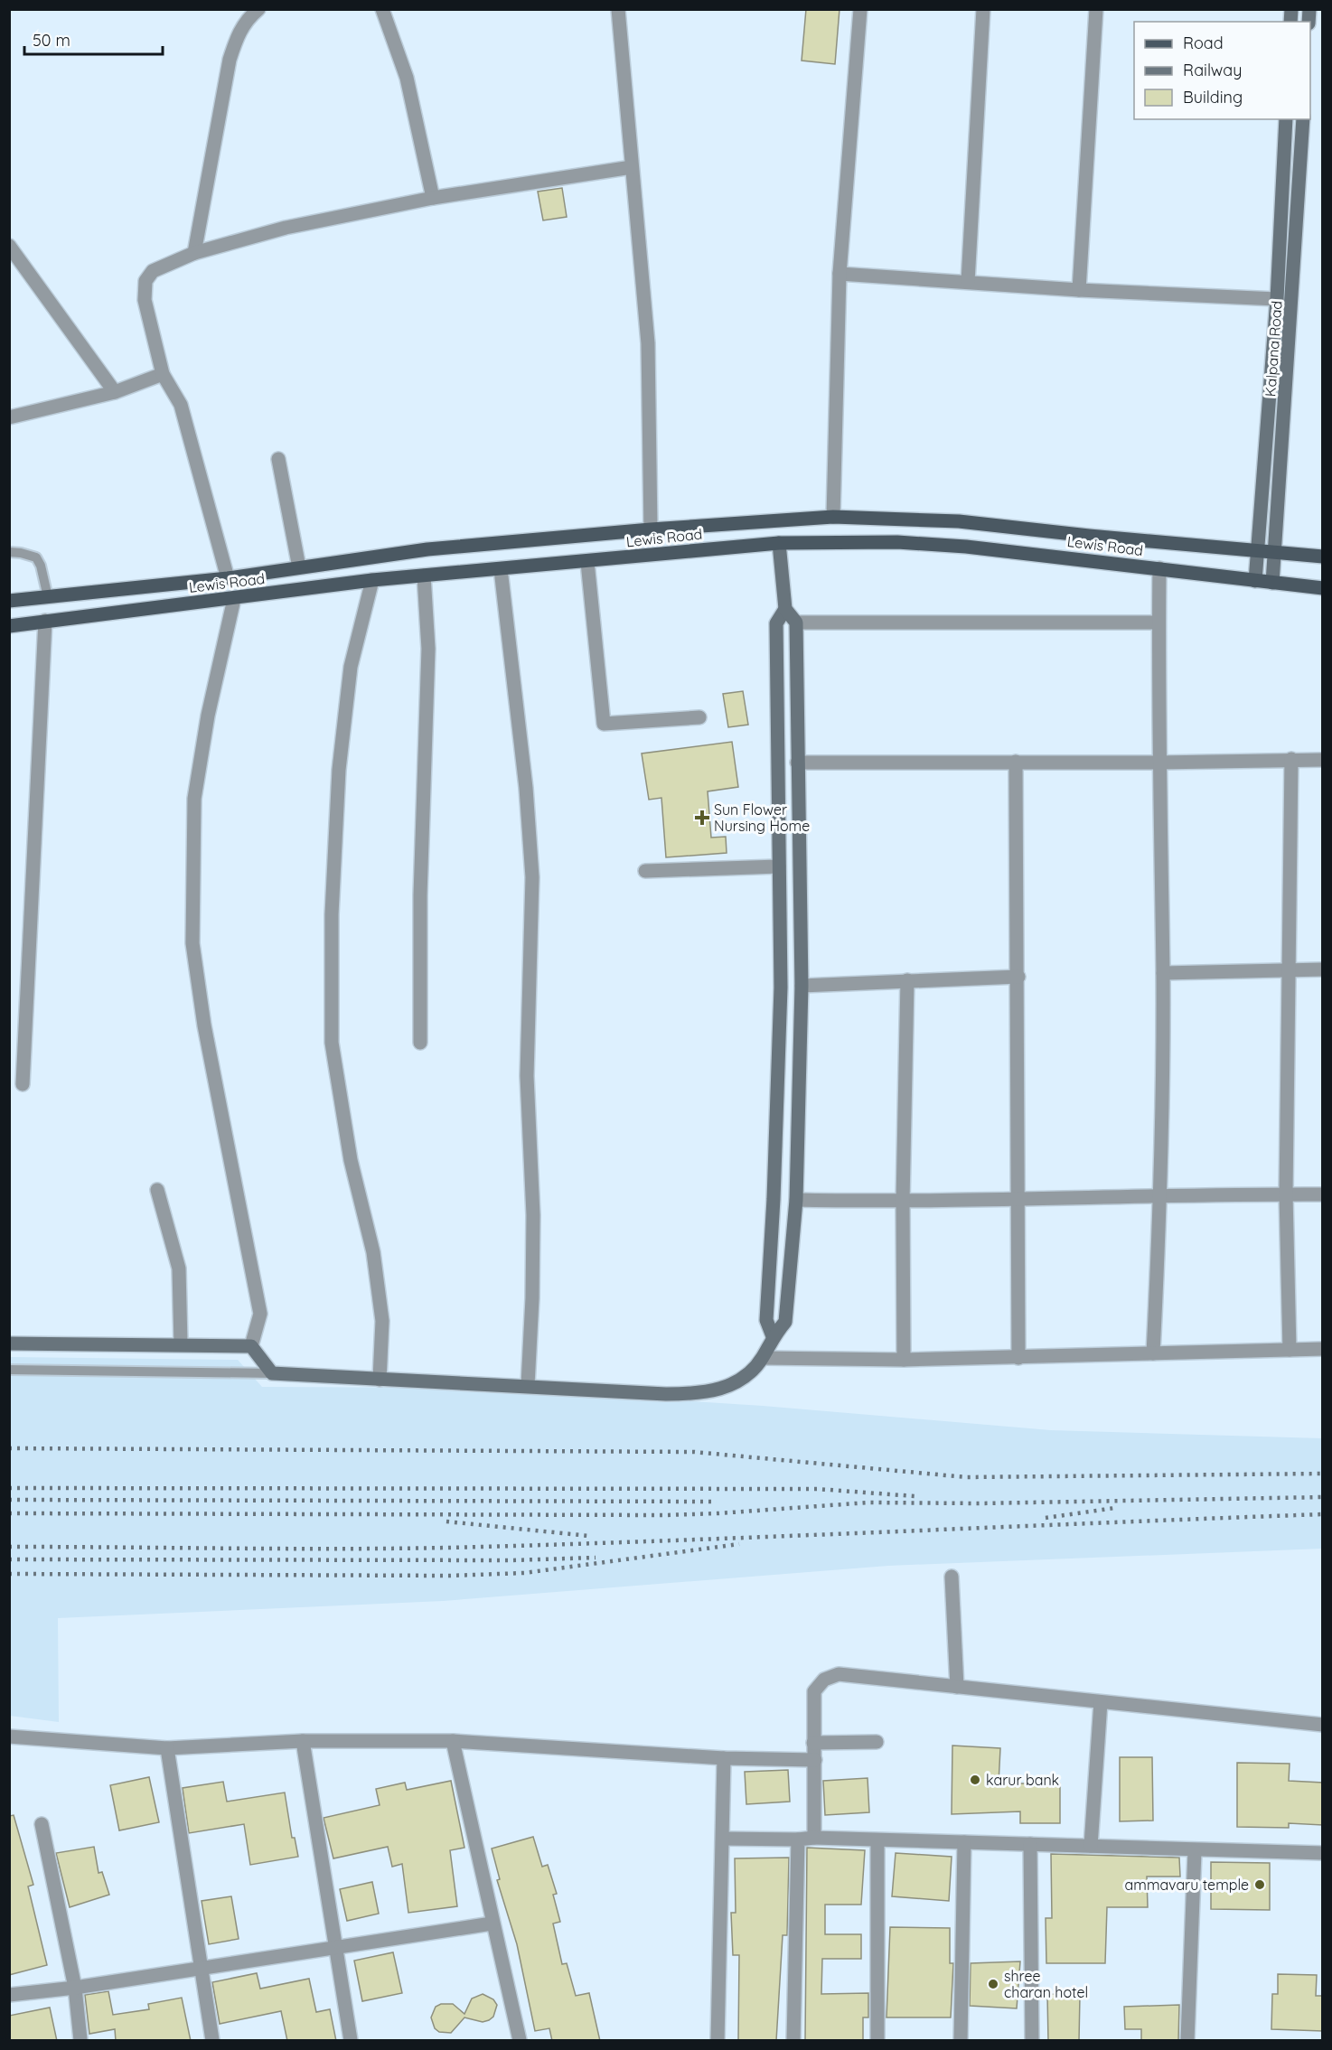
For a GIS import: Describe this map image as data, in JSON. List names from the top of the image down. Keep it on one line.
{"streets":{"main road":["Lewis Road"],"street":["Kalpana Road"]},"crossings":[["Kalpana Road","Lewis Road"]],"places":{"health":["Sun Flower Nursing Home"],"other":["karur bank","ammavaru temple","shree charan hotel"]},"legend":["Road","Railway","Building"],"scale_bar":"50 m"}
